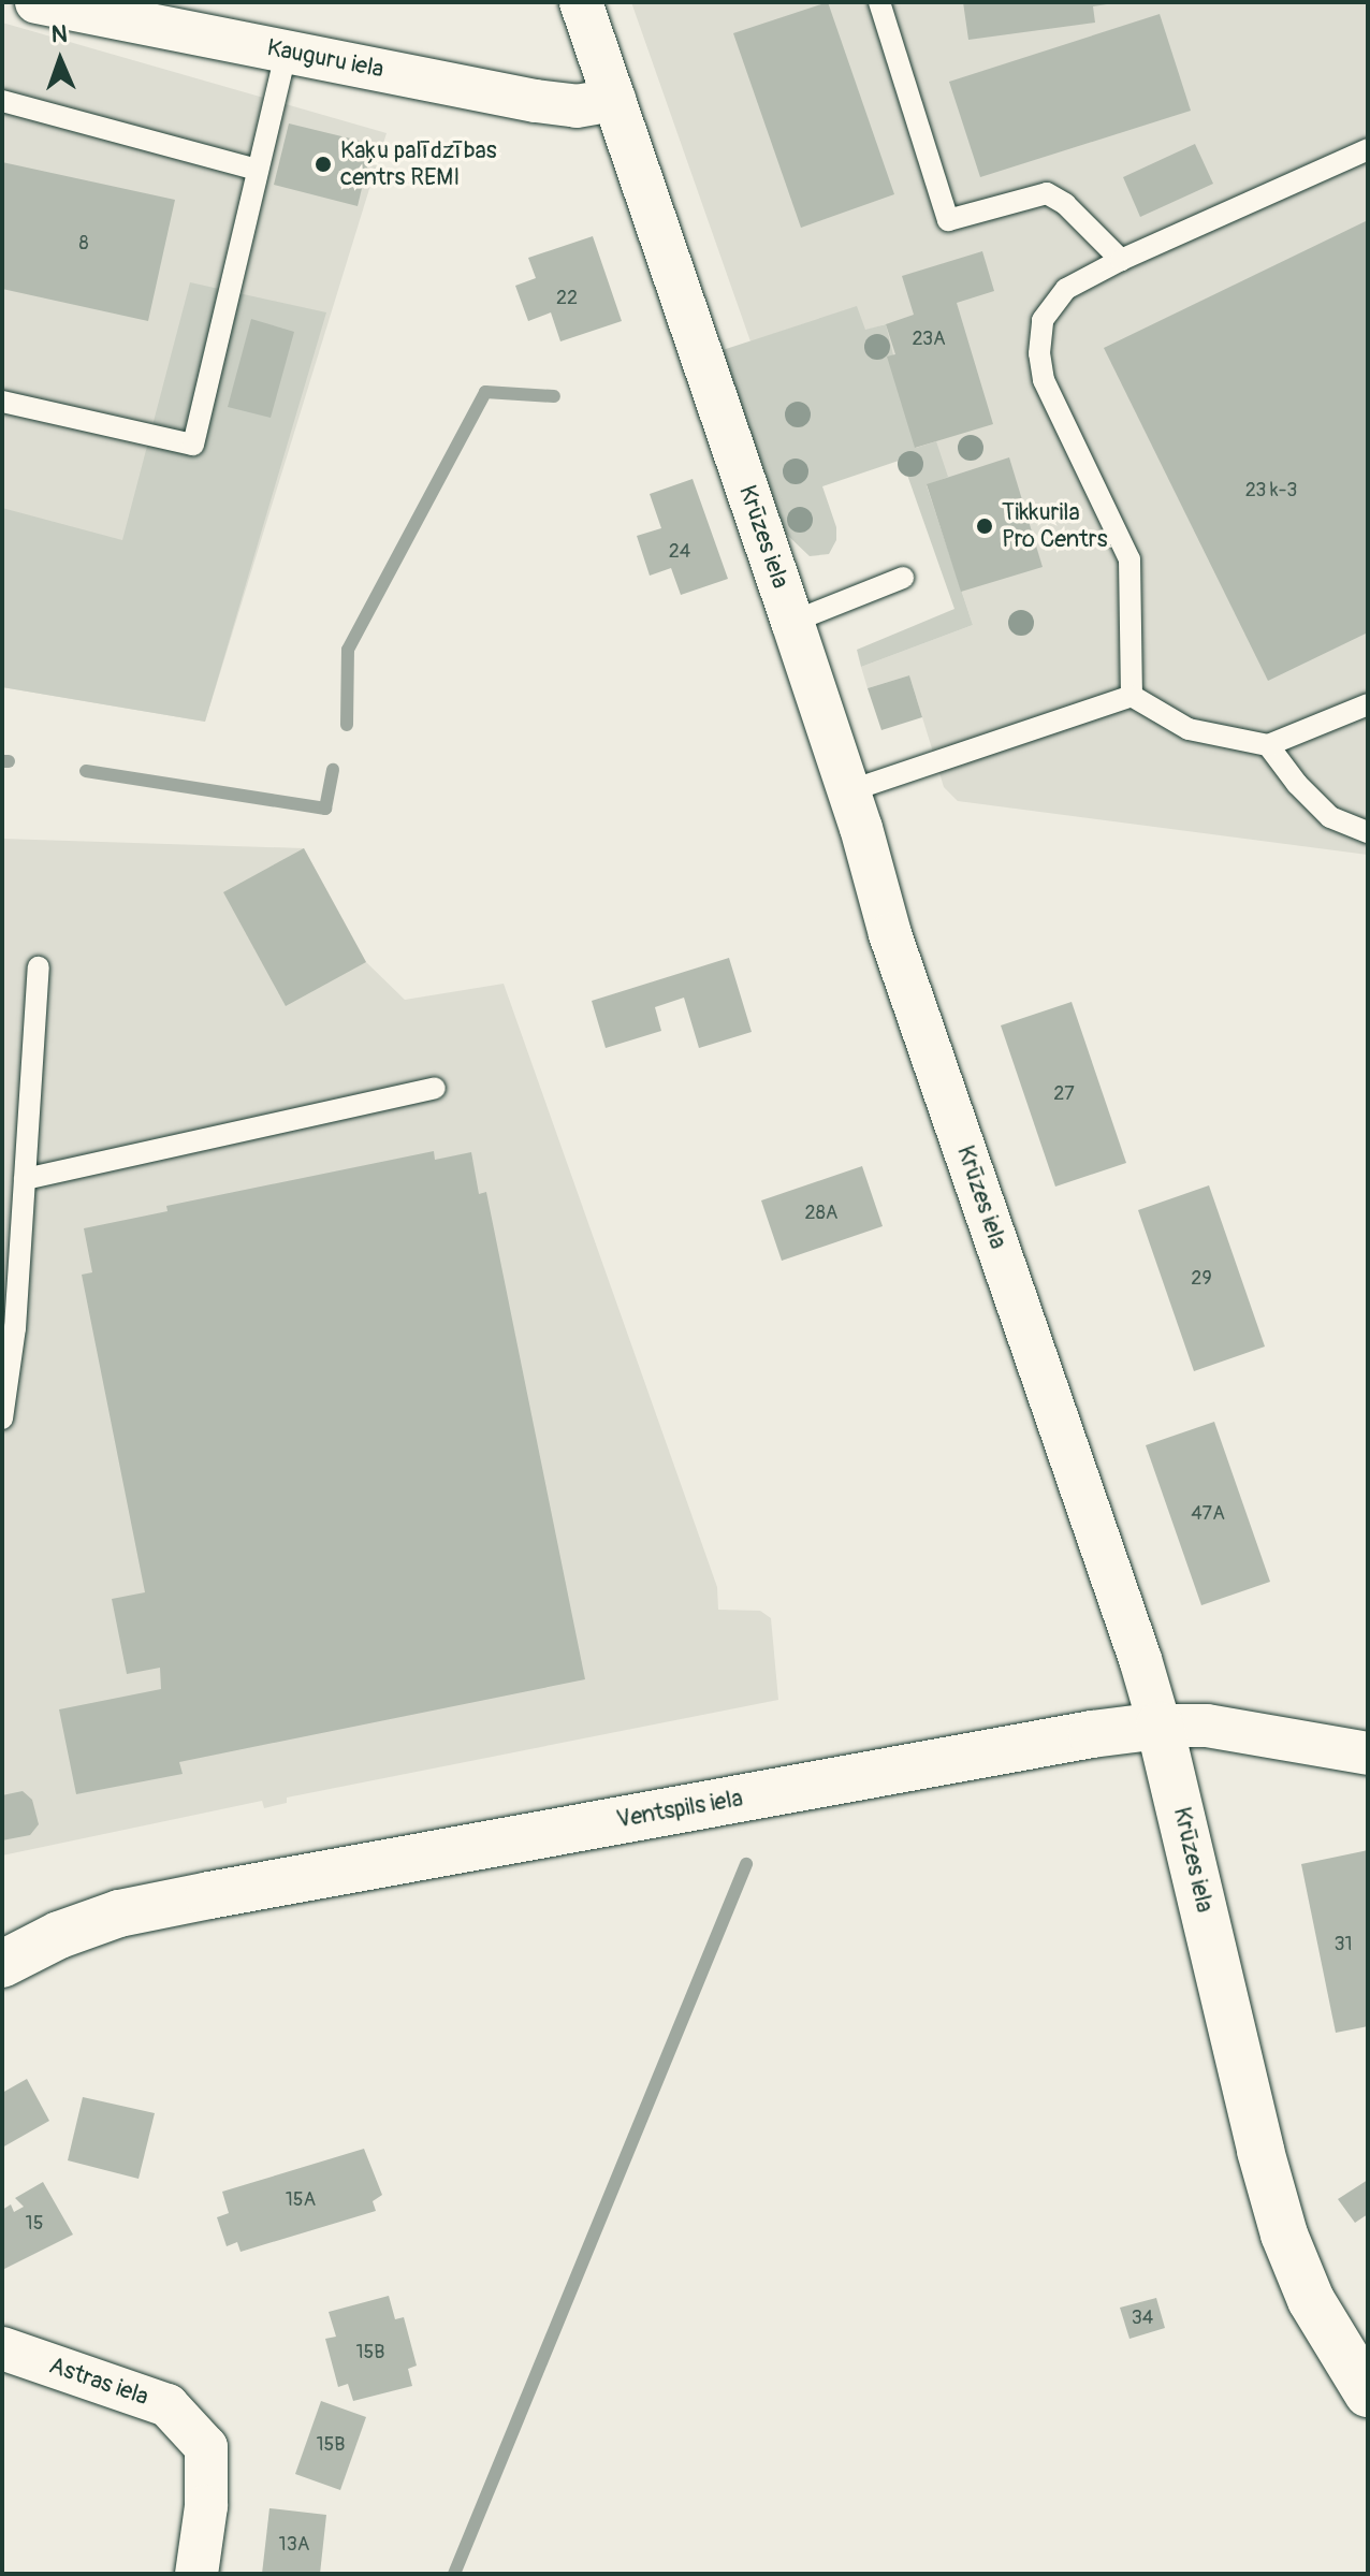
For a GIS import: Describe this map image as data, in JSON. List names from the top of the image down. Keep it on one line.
{"streets":{"street":["Kauguru iela","Krūzes iela","Ventspils iela","Astras iela"]},"crossings":[["Kauguru iela","Krūzes iela"],["Krūzes iela","Ventspils iela"]],"places":["Kaķu palīdzības centrs REMI","Tikkurila Pro Centrs"],"house_numbers":["8","22","23A","23 k-3","24","27","28A","29","47A","31","15A","15","34","15B","15B","13A"],"north":"top"}
